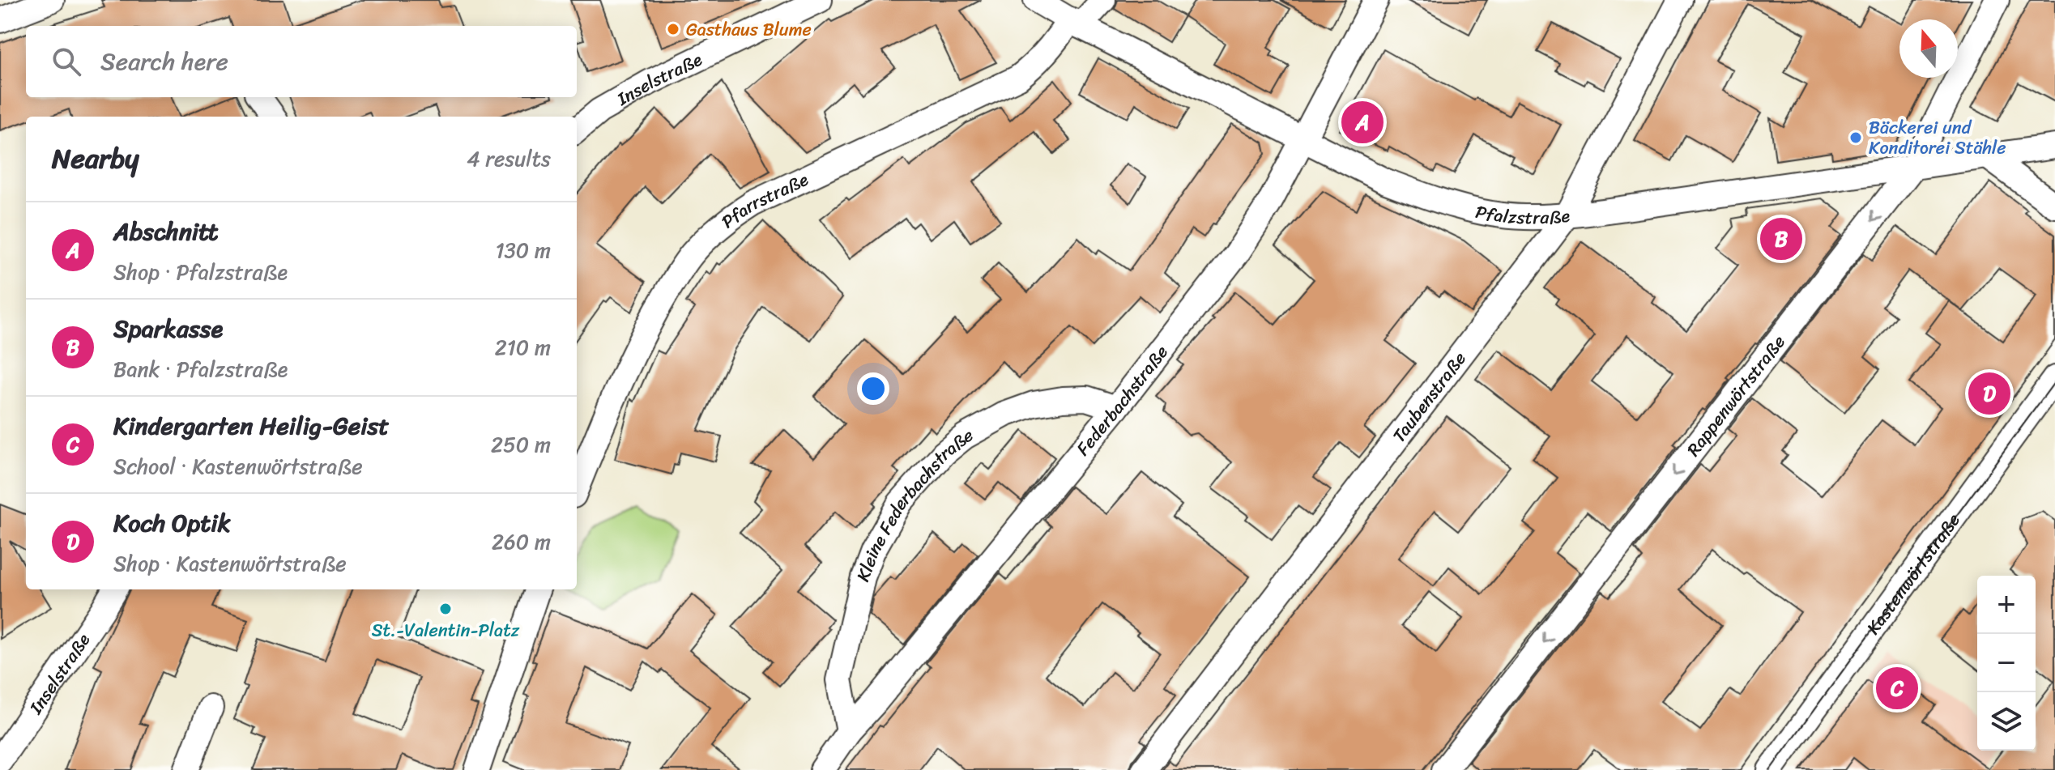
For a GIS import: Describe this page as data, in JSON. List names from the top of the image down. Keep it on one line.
{"streets":{"street":["Inselstraße","Pfarrstraße","Pfalzstraße","Rappenwörtstraße","Taubenstraße","Federbachstraße","Kleine Federbachstraße","Kastenwörtstraße"]},"crossings":[["Pfarrstraße","Pfalzstraße"],["Pfalzstraße","Rappenwörtstraße"],["Pfalzstraße","Taubenstraße"],["Pfalzstraße","Federbachstraße"],["Federbachstraße","Kleine Federbachstraße"]],"one_way":["Rappenwörtstraße"],"places":["Gasthaus Blume","Bäckerei und Konditorei Stähle","St.-Valentin-Platz"],"north":"top","page":{"search":"Search here","pins":["A","B","D","C"],"heading":["Nearby","4 results"],"list":[{"mark":"A","name":"Abschnitt","note":"Shop · Pfalzstraße","value":"130 m"},{"mark":"B","name":"Sparkasse","note":"Bank · Pfalzstraße","value":"210 m"},{"mark":"C","name":"Kindergarten Heilig-Geist","note":"School · Kastenwörtstraße","value":"250 m"},{"mark":"D","name":"Koch Optik","note":"Shop · Kastenwörtstraße","value":"260 m"}],"map_buttons":["+","−"]}}
